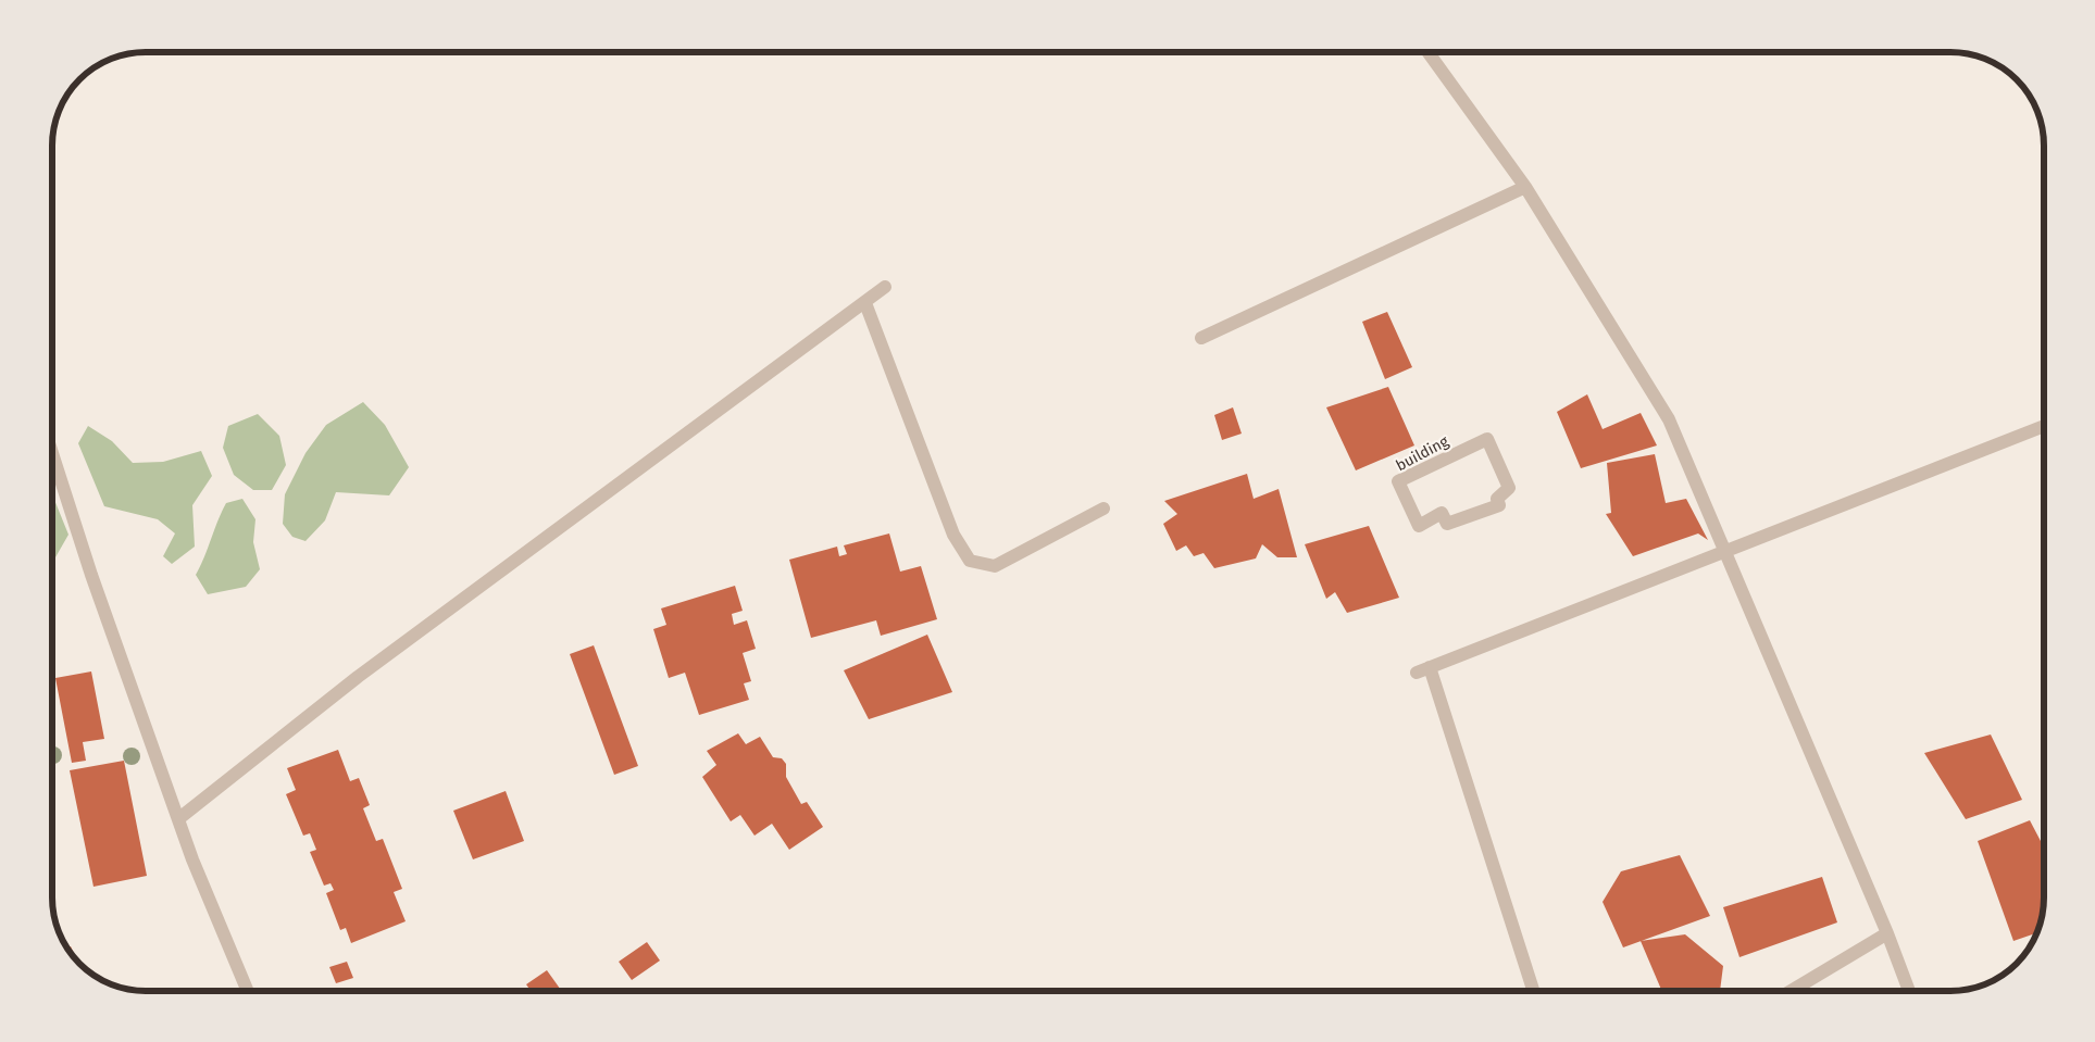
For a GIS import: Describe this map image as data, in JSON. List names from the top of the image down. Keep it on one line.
{"streets":{"street":["building"]}}
